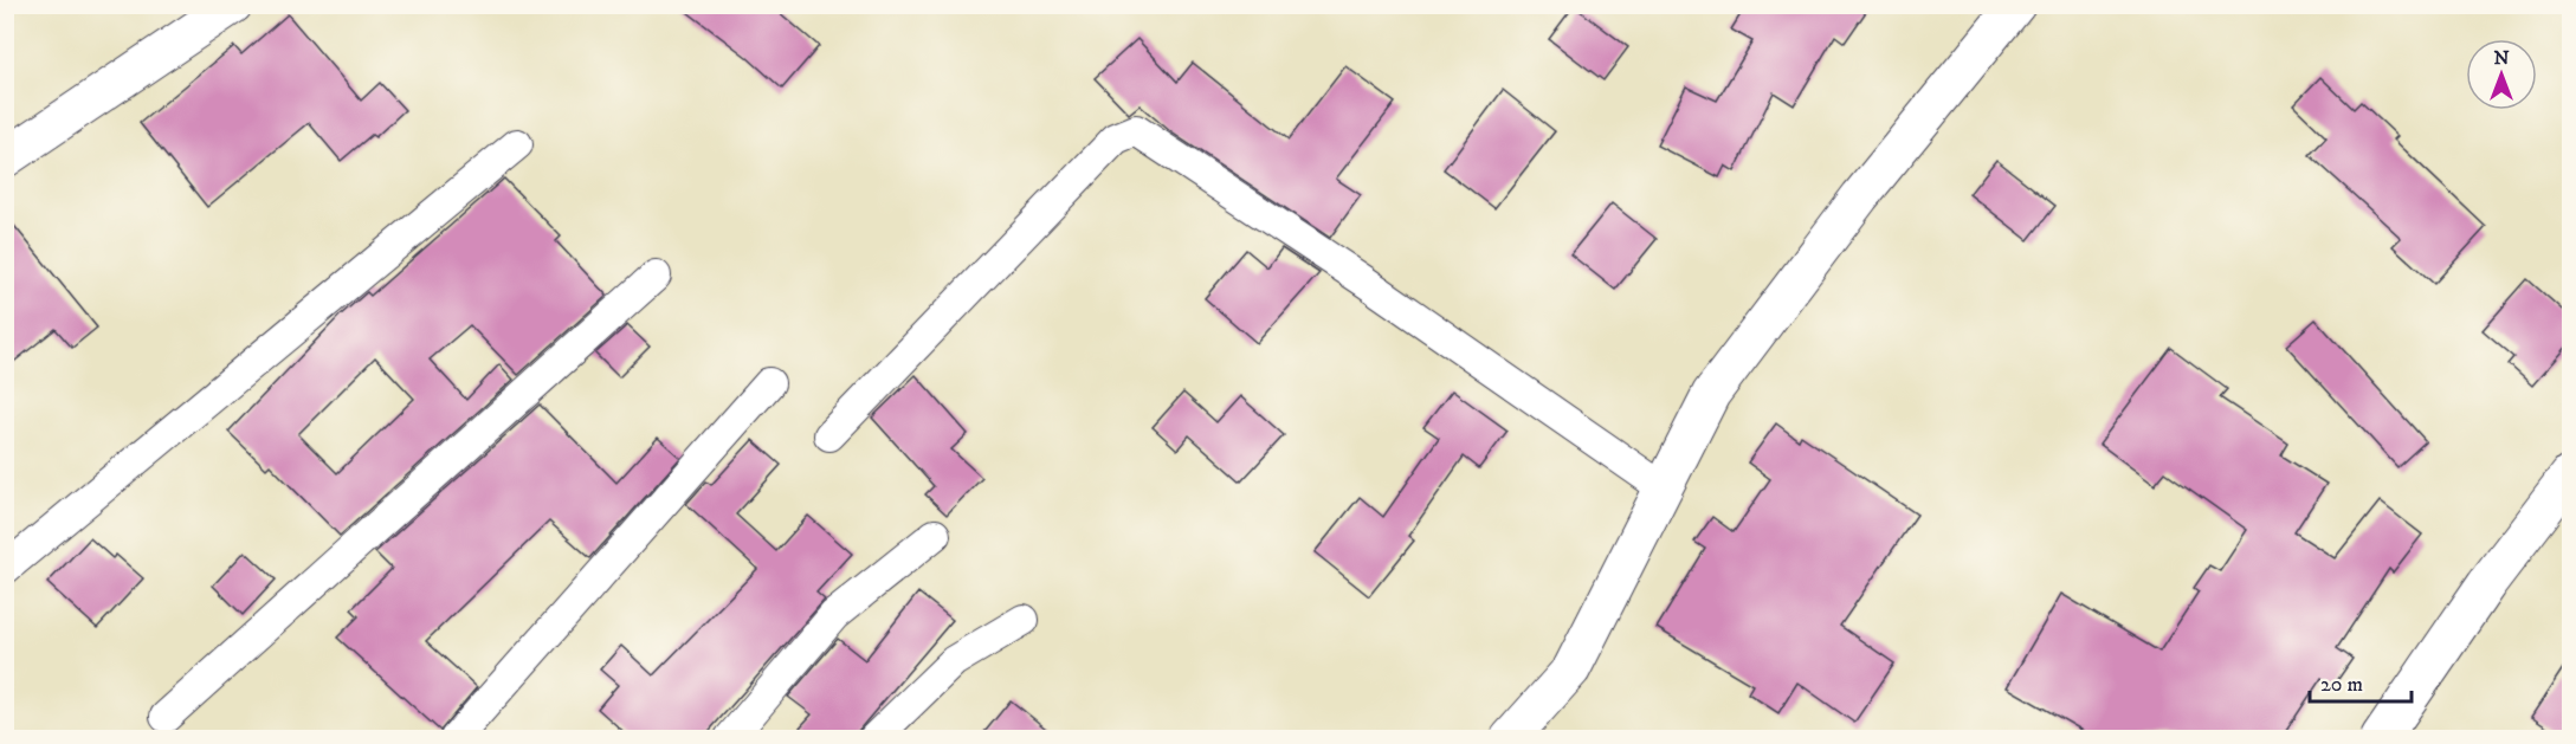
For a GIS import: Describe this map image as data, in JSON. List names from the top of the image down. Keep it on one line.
{"scale_bar":"20 m","north":"top"}
